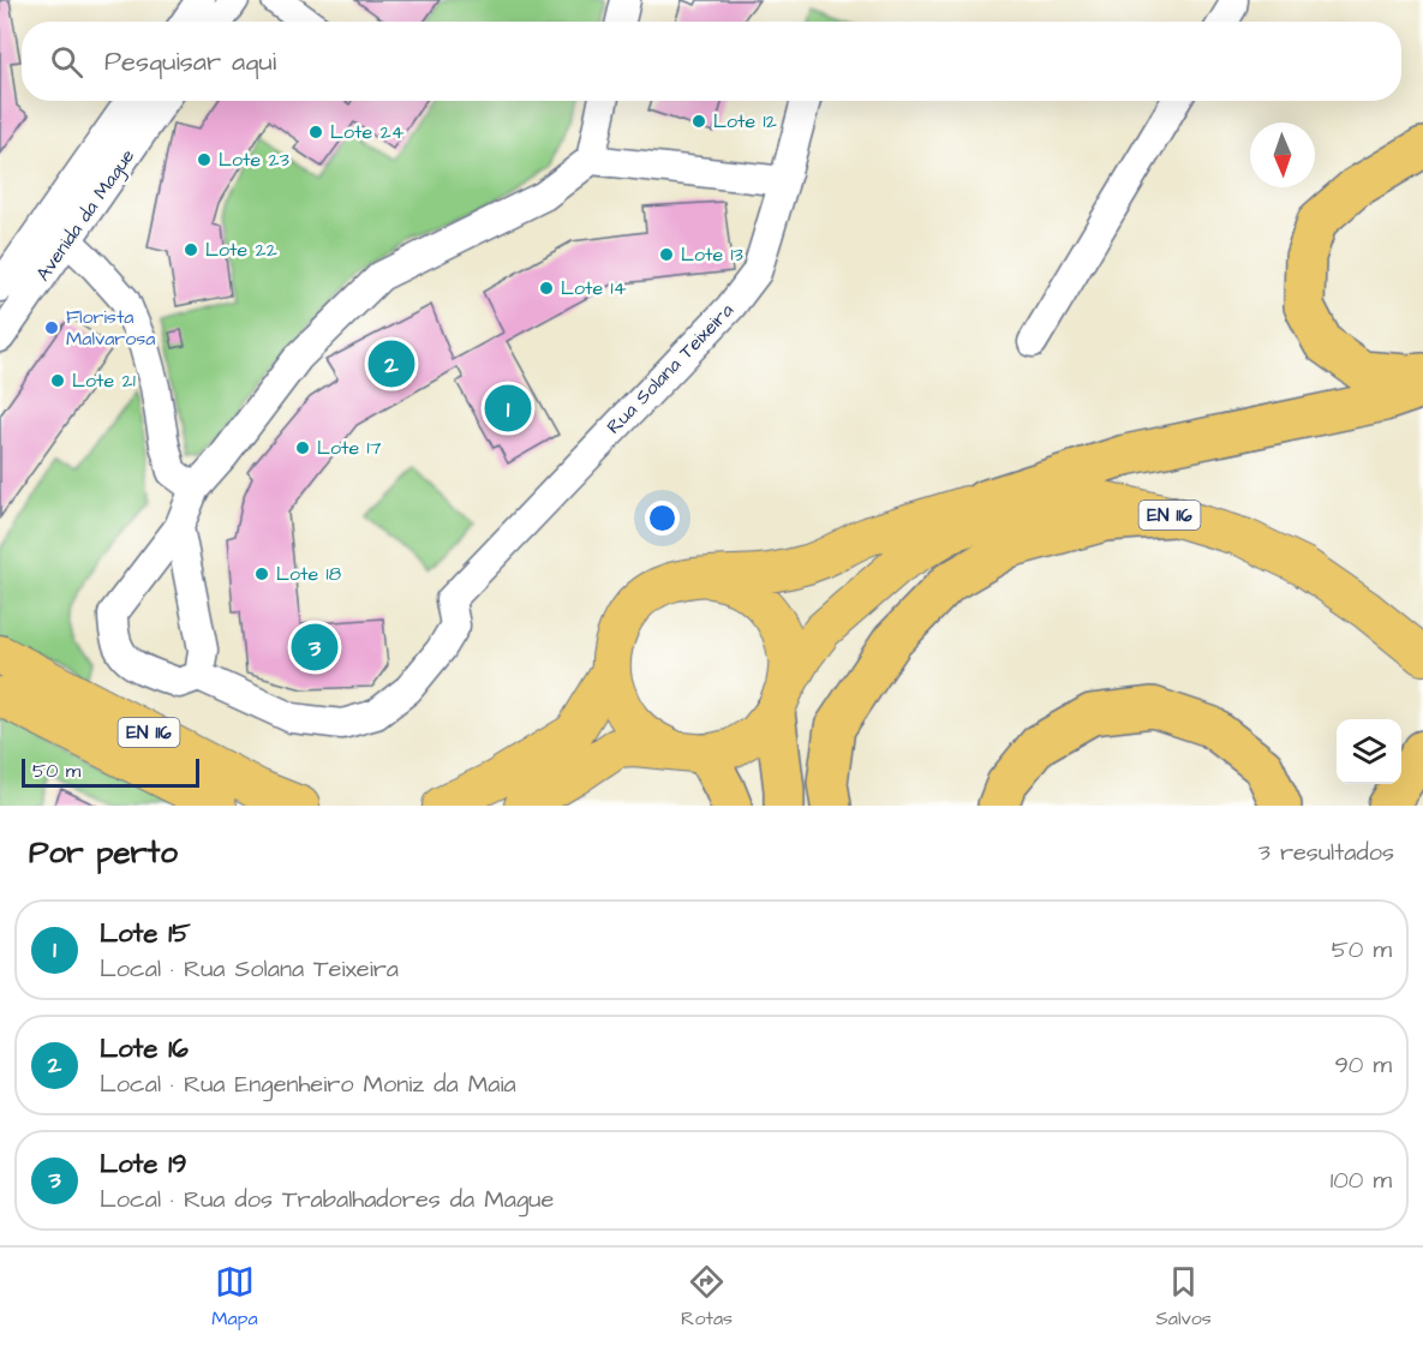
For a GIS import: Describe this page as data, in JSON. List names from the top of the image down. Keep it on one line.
{"streets":{"main road":["EN 116"],"street":["Avenida da Mague","Rua Solana Teixeira"]},"places":["Lote 12","Lote 24","Lote 23","Lote 22","Lote 13","Lote 14","Florista Malvarosa","Lote 21","Lote 17","Lote 18"],"scale_bar":"50 m","north":"bottom","page":{"search":"Pesquisar aqui","pins":["2","1","3"],"scale":"50 m","heading":["Por perto","3 resultados"],"list":[{"mark":"1","name":"Lote 15","note":"Local · Rua Solana Teixeira","value":"50 m"},{"mark":"2","name":"Lote 16","note":"Local · Rua Engenheiro Moniz da Maia","value":"90 m"},{"mark":"3","name":"Lote 19","note":"Local · Rua dos Trabalhadores da Mague","value":"100 m"}],"nav":["Mapa","Rotas","Salvos"]}}
